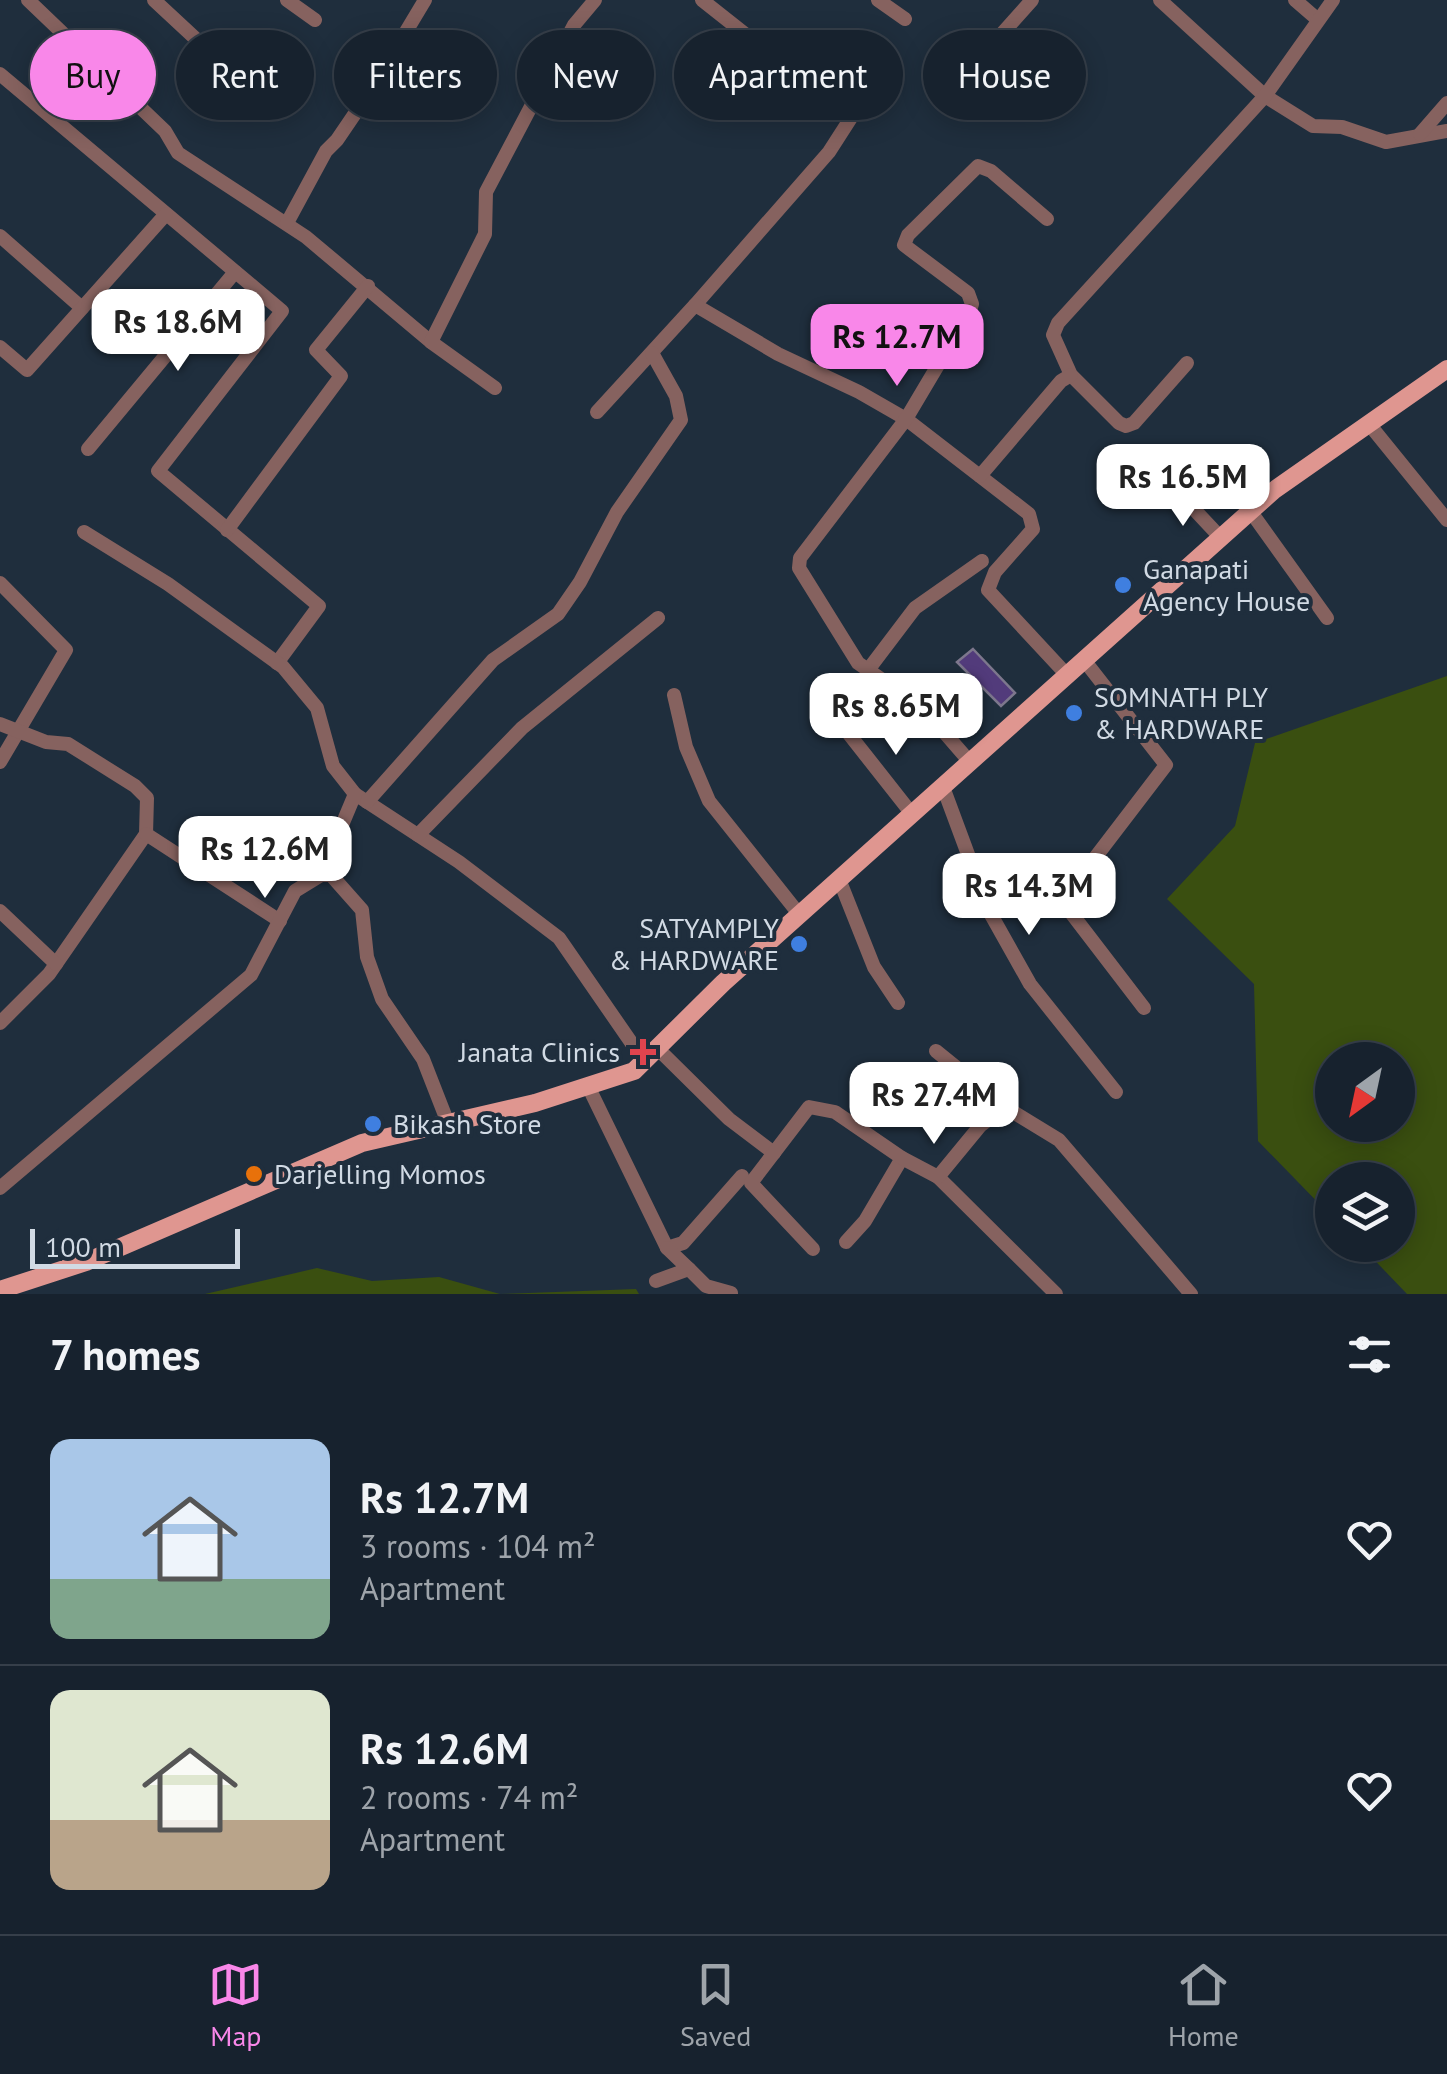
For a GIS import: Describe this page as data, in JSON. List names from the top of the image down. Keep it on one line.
{"places":{"other":["Ganapati Agency House","SOMNATH PLY & HARDWARE","SATYAMPLY & HARDWARE","Bikash Store","Darjelling Momos"],"health":["Janata Clinics"]},"scale_bar":"100 m","north":"bottom left","page":{"chip":["Buy","Rent","Filters","New","Apartment","House"],"price":["Rs 18.6M","Rs 12.7M","Rs 16.5M","Rs 8.65M","Rs 12.6M","Rs 14.3M","Rs 27.4M"],"scale":"100 m","heading":"7 homes","list":[{"name":"Rs 12.7M","note":"3 rooms · 104 m² · Apartment"},{"name":"Rs 12.6M","note":"2 rooms · 74 m² · Apartment"}],"tabs":["Map","Saved","Home"]}}
